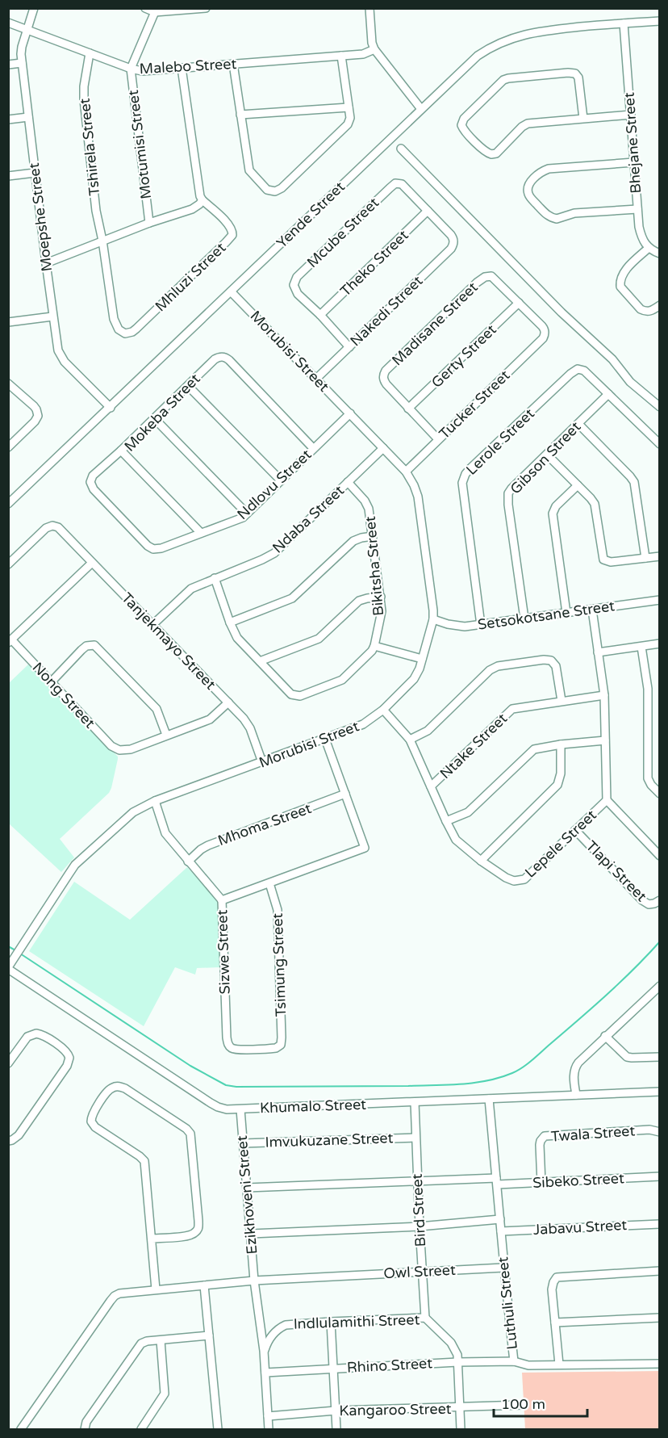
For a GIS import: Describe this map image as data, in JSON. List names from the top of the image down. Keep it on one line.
{"streets":{"street":["Malebo Street","Bhejane Street","Motumisi Street","Tshirela Street","Yende Street","Moepshe Street","Mcube Street","Theko Street","Mhluzi Street","Nakedi Street","Madisane Street","Morubisi Street","Gerty Street","Tucker Street","Mokeba Street","Lerole Street","Gibson Street","Ndlovu Street","Ndaba Street","Bikitsha Street","Setsokotsane Street","Tanjekmayo Street","Nong Street","Ntake Street","Mhoma Street","Lepele Street","Tlapi Street","Sizwe Street","Tsimung Street","Khumalo Street","Twala Street","Imvukuzane Street","Sibeko Street","Ezikhoveni Street","Bird Street","Jabavu Street","Owl Street","Luthuli Street","Indlulamithi Street","Rhino Street","Kangaroo Street"]},"crossings":[["Malebo Street","Motumisi Street"],["Malebo Street","Tshirela Street"],["Malebo Street","Moepshe Street"],["Bhejane Street","Yende Street"],["Tshirela Street","Mhluzi Street"],["Yende Street","Moepshe Street"],["Yende Street","Morubisi Street"],["Mcube Street","Theko Street"],["Mcube Street","Nakedi Street"],["Nakedi Street","Morubisi Street"],["Madisane Street","Gerty Street"],["Madisane Street","Tucker Street"],["Morubisi Street","Tucker Street"],["Morubisi Street","Ndlovu Street"],["Morubisi Street","Ndaba Street"],["Morubisi Street","Setsokotsane Street"],["Morubisi Street","Tanjekmayo Street"],["Morubisi Street","Lepele Street"],["Morubisi Street","Khumalo Street"],["Gerty Street","Tucker Street"],["Mokeba Street","Ndlovu Street"],["Lerole Street","Gibson Street"],["Lerole Street","Setsokotsane Street"],["Gibson Street","Setsokotsane Street"],["Ndaba Street","Bikitsha Street"],["Ndaba Street","Tanjekmayo Street"],["Setsokotsane Street","Lepele Street"],["Ntake Street","Lepele Street"],["Mhoma Street","Sizwe Street"],["Lepele Street","Tlapi Street"],["Sizwe Street","Tsimung Street"],["Khumalo Street","Ezikhoveni Street"],["Khumalo Street","Bird Street"],["Khumalo Street","Luthuli Street"],["Twala Street","Sibeko Street"],["Imvukuzane Street","Ezikhoveni Street"],["Imvukuzane Street","Bird Street"],["Sibeko Street","Ezikhoveni Street"],["Sibeko Street","Bird Street"],["Sibeko Street","Luthuli Street"],["Ezikhoveni Street","Owl Street"],["Bird Street","Owl Street"],["Bird Street","Indlulamithi Street"],["Jabavu Street","Luthuli Street"],["Owl Street","Luthuli Street"],["Luthuli Street","Rhino Street"],["Indlulamithi Street","Rhino Street"],["Indlulamithi Street","Kangaroo Street"]],"scale_bar":"100 m"}
